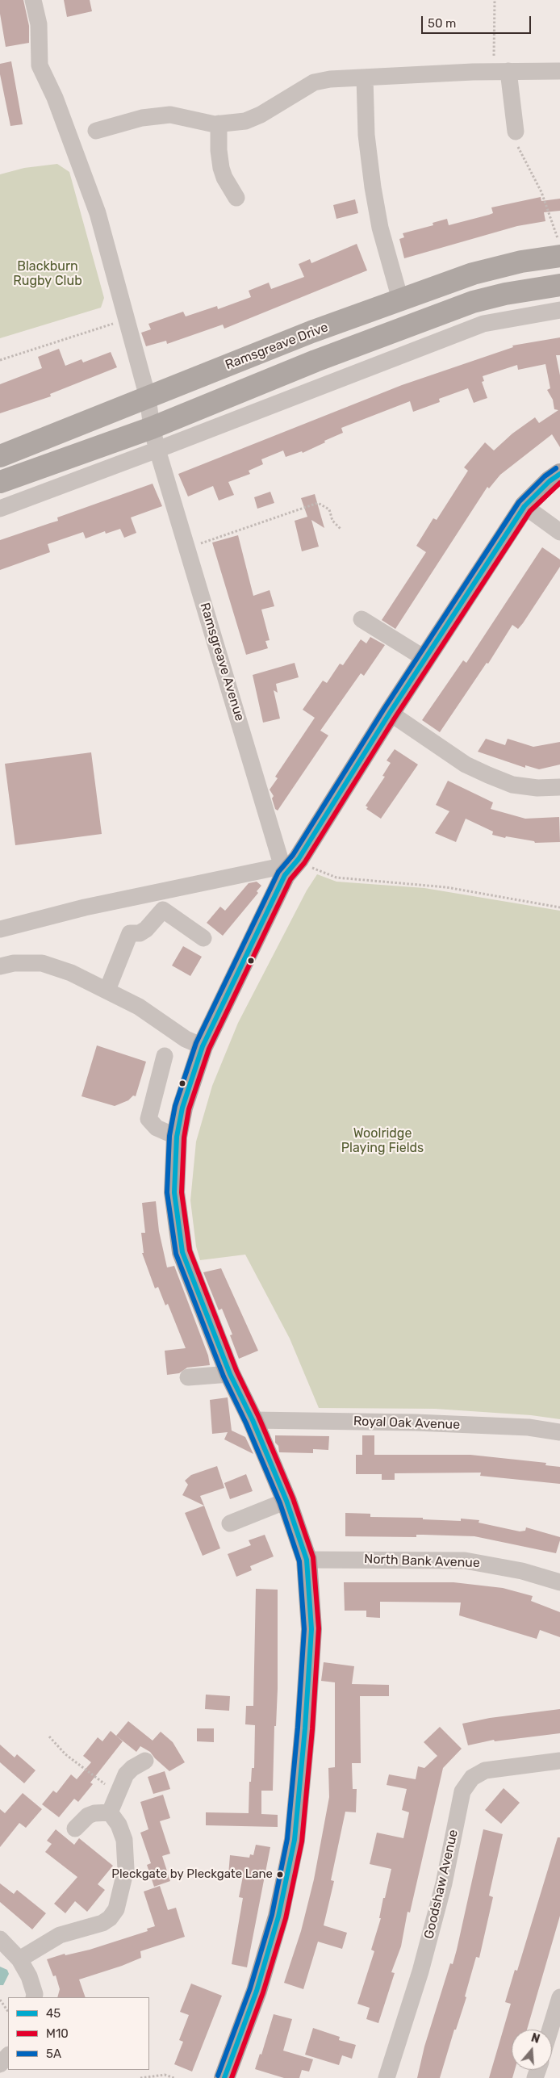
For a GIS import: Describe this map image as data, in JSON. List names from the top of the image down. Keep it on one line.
{"streets":{"highway":["Ramsgreave Drive"],"street":["Ramsgreave Avenue","Royal Oak Avenue","North Bank Avenue","Goodshaw Avenue"]},"crossings":[["Ramsgreave Drive","Ramsgreave Avenue"]],"parks":["Blackburn Rugby Club","Woolridge Playing Fields"],"places":["Pleckgate by Pleckgate Lane"],"lines":["transit line 5A","transit line 45","transit line M10"],"legend":["45","M10","5A"],"scale_bar":"50 m","north":"top"}
